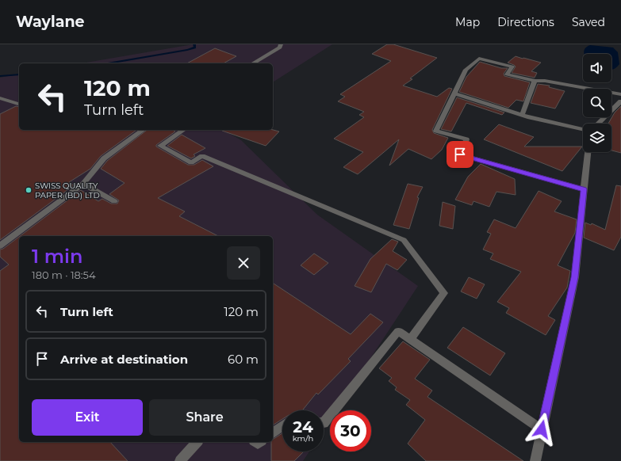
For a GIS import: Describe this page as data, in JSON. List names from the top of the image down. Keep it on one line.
{"places":["SWISS QUALITY PAPER (BD) LTD"],"page":{"header":"Waylane","nav":["Map","Directions","Saved"],"turn":["120 m","Turn left"],"heading":["1 min","180 m · 18:54"],"list":[{"name":"Turn left","value":"120 m"},{"name":"Arrive at destination","value":"60 m"}],"buttons":["Exit","Share"],"speed":"24 km/h","limit":"30"}}
